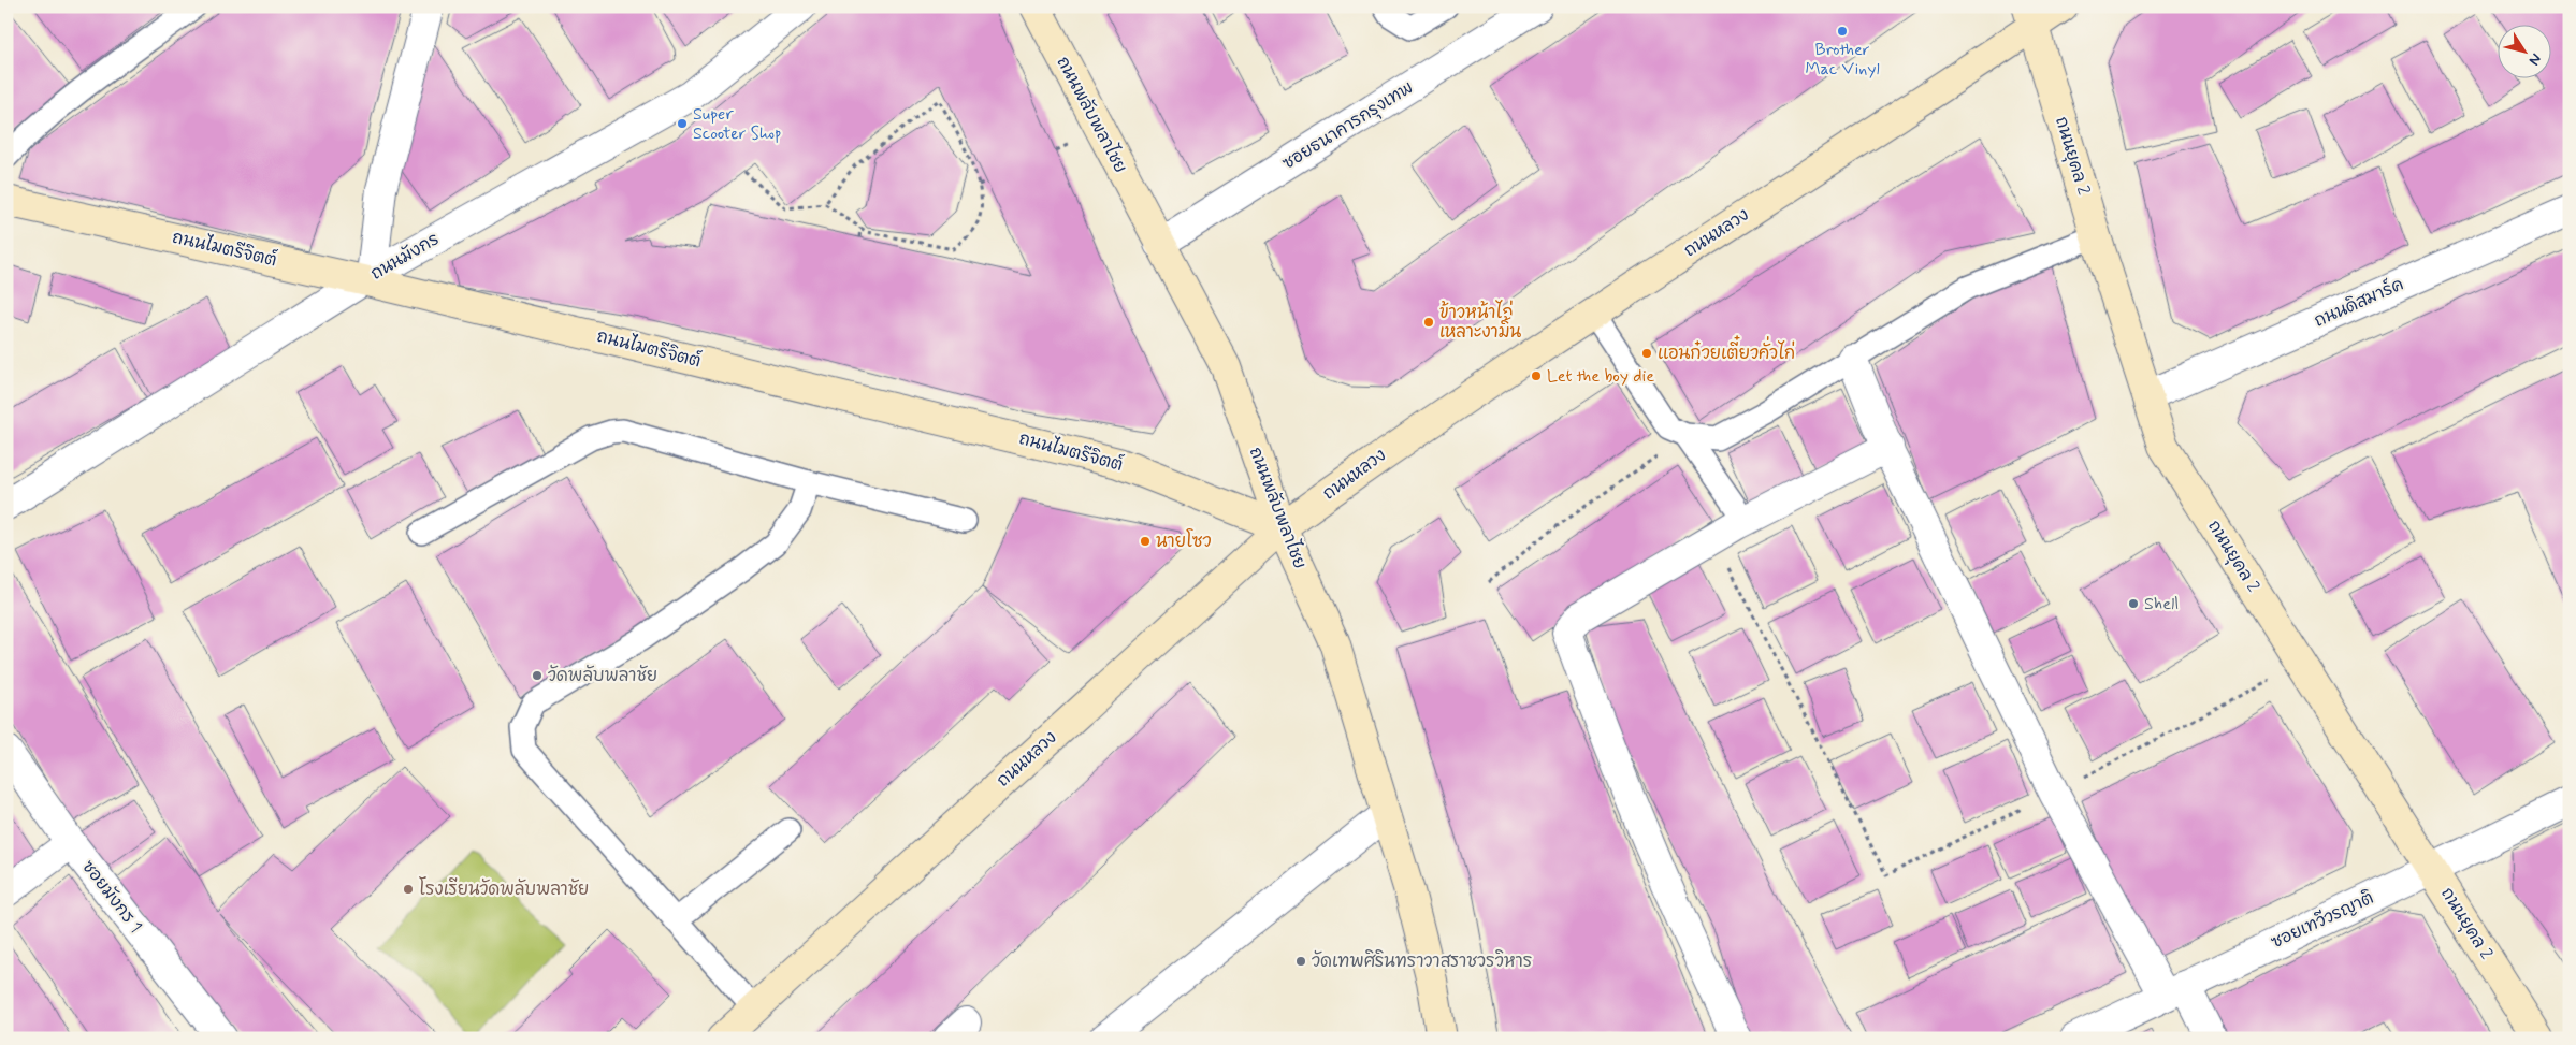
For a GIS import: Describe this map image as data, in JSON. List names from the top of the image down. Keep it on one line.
{"streets":{"street":["ถนนพลับพลาไชย","ซอยธนาคารกรุงเทพ","ถนนยุคล 2","ถนนหลวง","ถนนไมตรีจิตต์","ถนนมังกร","ถนนดิสมาร์ค","ซอยมังกร 1","ซอยเทวีวรญาติ"]},"crossings":[["ถนนพลับพลาไชย","ซอยธนาคารกรุงเทพ"],["ถนนพลับพลาไชย","ถนนหลวง"],["ถนนพลับพลาไชย","ถนนไมตรีจิตต์"],["ถนนยุคล 2","ถนนหลวง"],["ถนนยุคล 2","ถนนดิสมาร์ค"],["ถนนยุคล 2","ซอยเทวีวรญาติ"],["ถนนหลวง","ถนนไมตรีจิตต์"],["ถนนไมตรีจิตต์","ถนนมังกร"]],"places":["Brother Mac Vinyl","Super Scooter Shop","ข้าวหน้าไก่ เหลาะงามิ้น","แอนก๋วยเตี๋ยวคั่วไก่","Let the boy die","นายโซว","Shell","วัดพลับพลาชัย","โรงเรียนวัดพลับพลาชัย","วัดเทพศิรินทราวาสราชวรวิหาร"],"north":"bottom right"}
